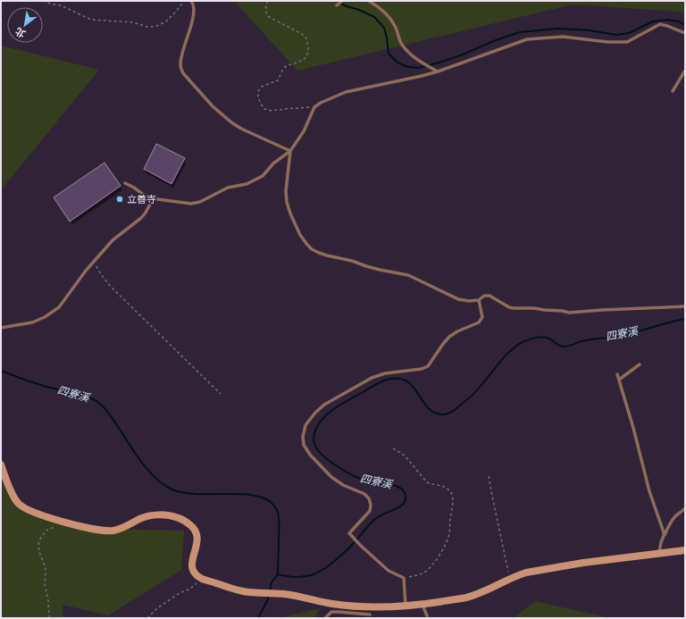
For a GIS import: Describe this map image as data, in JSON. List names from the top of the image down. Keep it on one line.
{"water":["四寮溪"],"places":["立善寺"],"north":"bottom left"}
